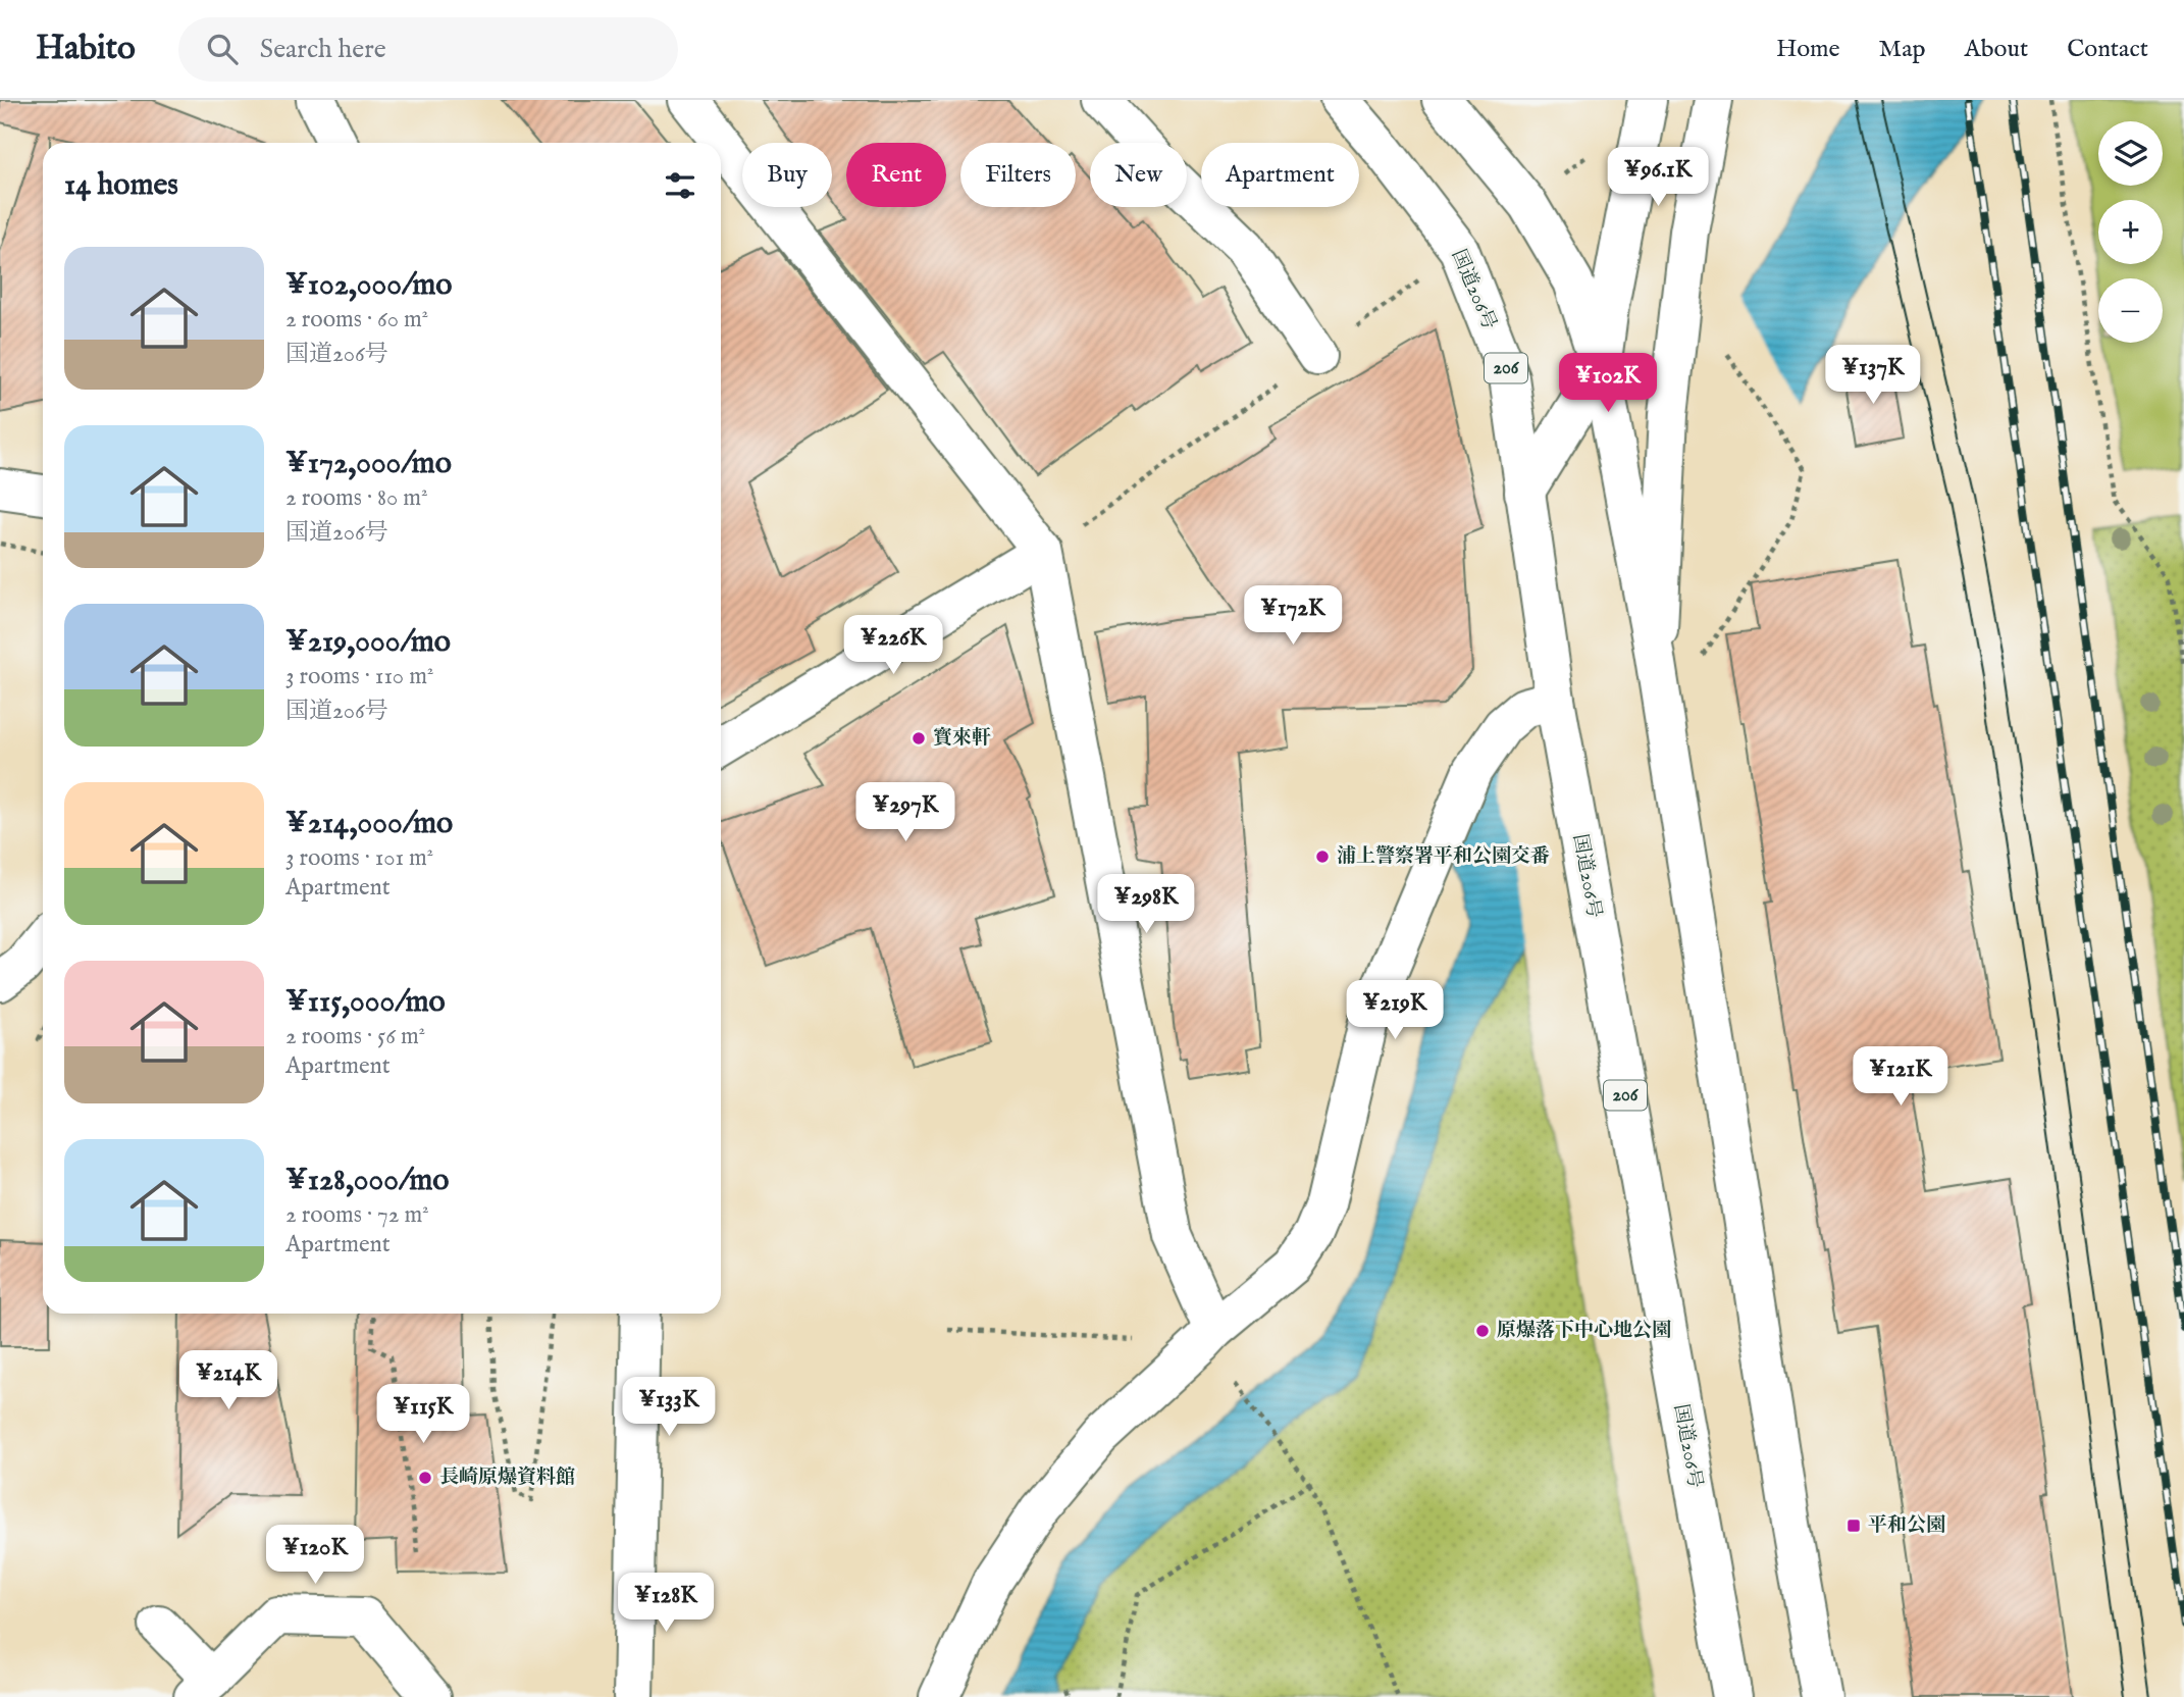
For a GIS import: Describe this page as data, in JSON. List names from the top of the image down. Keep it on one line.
{"streets":{"main road":["国道206号","206"]},"places":{"other":["寳來軒","浦上警察署平和公園交番","原爆落下中心地公園","長崎原爆資料館"],"transit":["平和公園"]},"page":{"header":"Habito","search":"Search here","nav":["Home","Map","About","Contact"],"map_buttons":["+","−"],"chip":["Buy","Rent","Filters","New","Apartment"],"heading":"14 homes","price":["¥96.1K","¥137K","¥102K","¥172K","¥226K","¥297K","¥298K","¥219K","¥121K","¥214K","¥133K","¥115K","¥120K","¥128K"],"list":[{"name":"¥102,000/mo","note":"2 rooms · 60 m² · 国道206号"},{"name":"¥172,000/mo","note":"2 rooms · 80 m² · 国道206号"},{"name":"¥219,000/mo","note":"3 rooms · 110 m² · 国道206号"},{"name":"¥214,000/mo","note":"3 rooms · 101 m² · Apartment"},{"name":"¥115,000/mo","note":"2 rooms · 56 m² · Apartment"},{"name":"¥128,000/mo","note":"2 rooms · 72 m² · Apartment"}]}}
